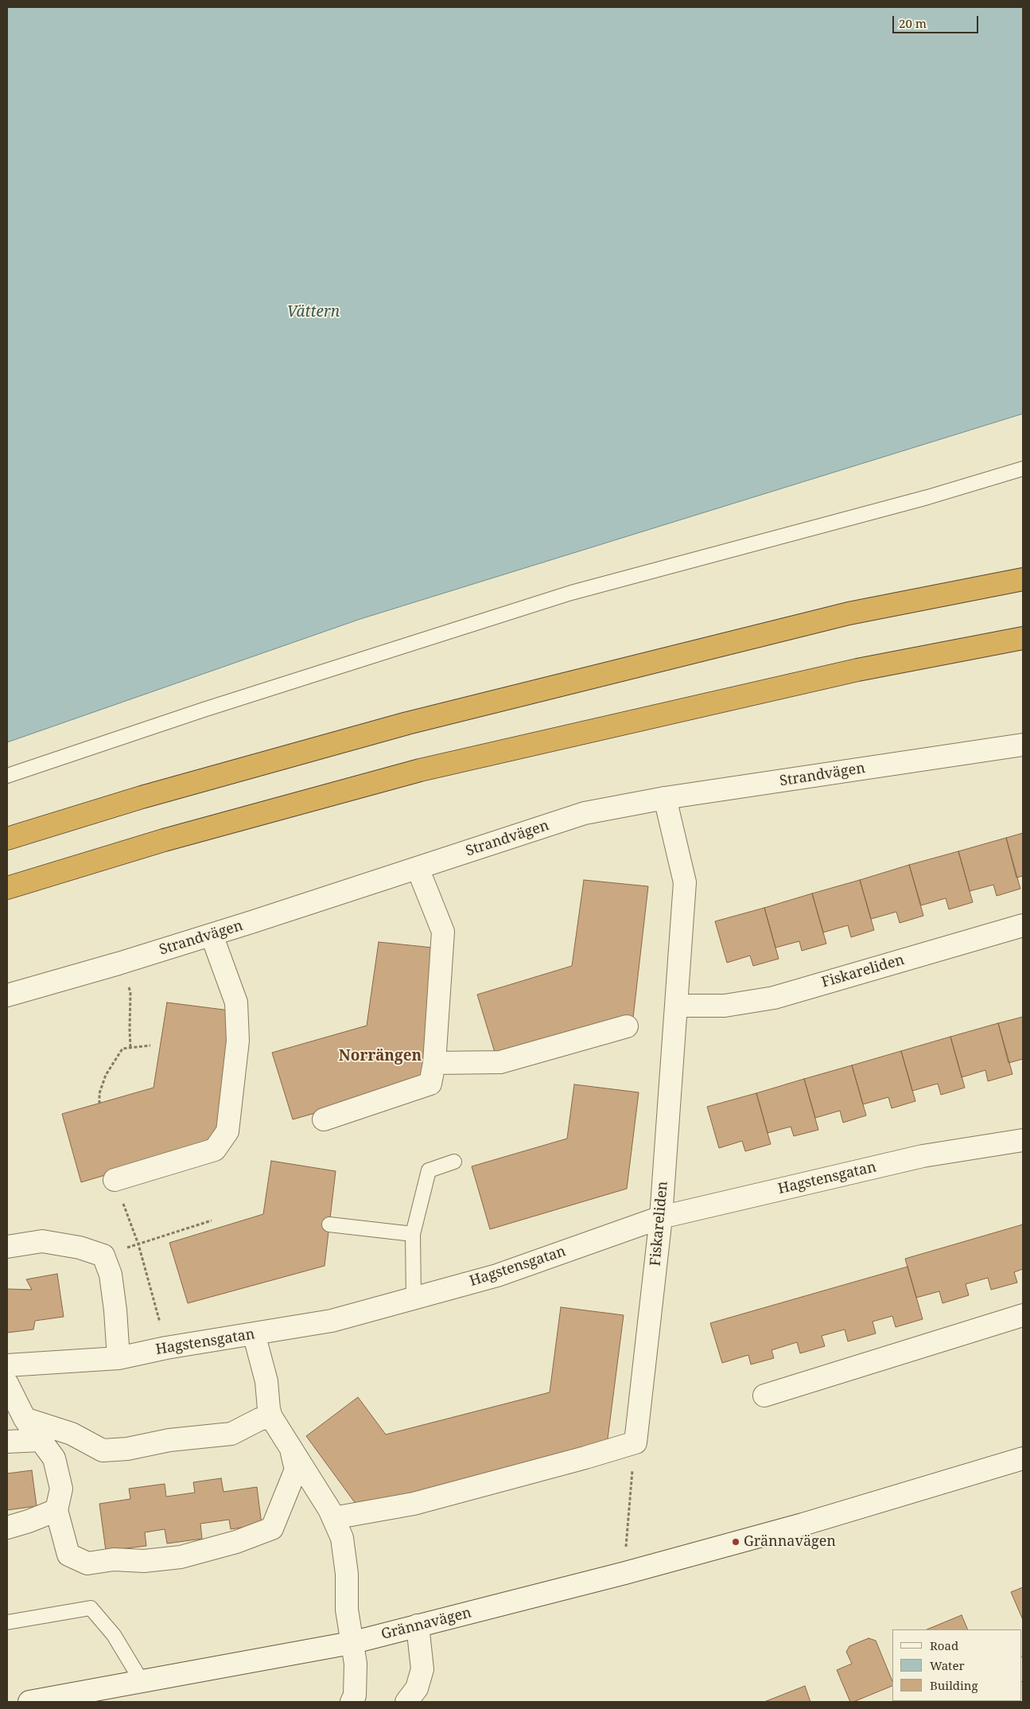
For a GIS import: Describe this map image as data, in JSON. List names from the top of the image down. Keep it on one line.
{"streets":{"street":["Strandvägen","Fiskareliden","Hagstensgatan","Grännavägen"]},"crossings":[["Strandvägen","Fiskareliden"],["Fiskareliden","Hagstensgatan"]],"districts":["Norrängen"],"water":["Vättern"],"places":["Grännavägen"],"legend":["Road","Water","Building"],"scale_bar":"20 m"}
